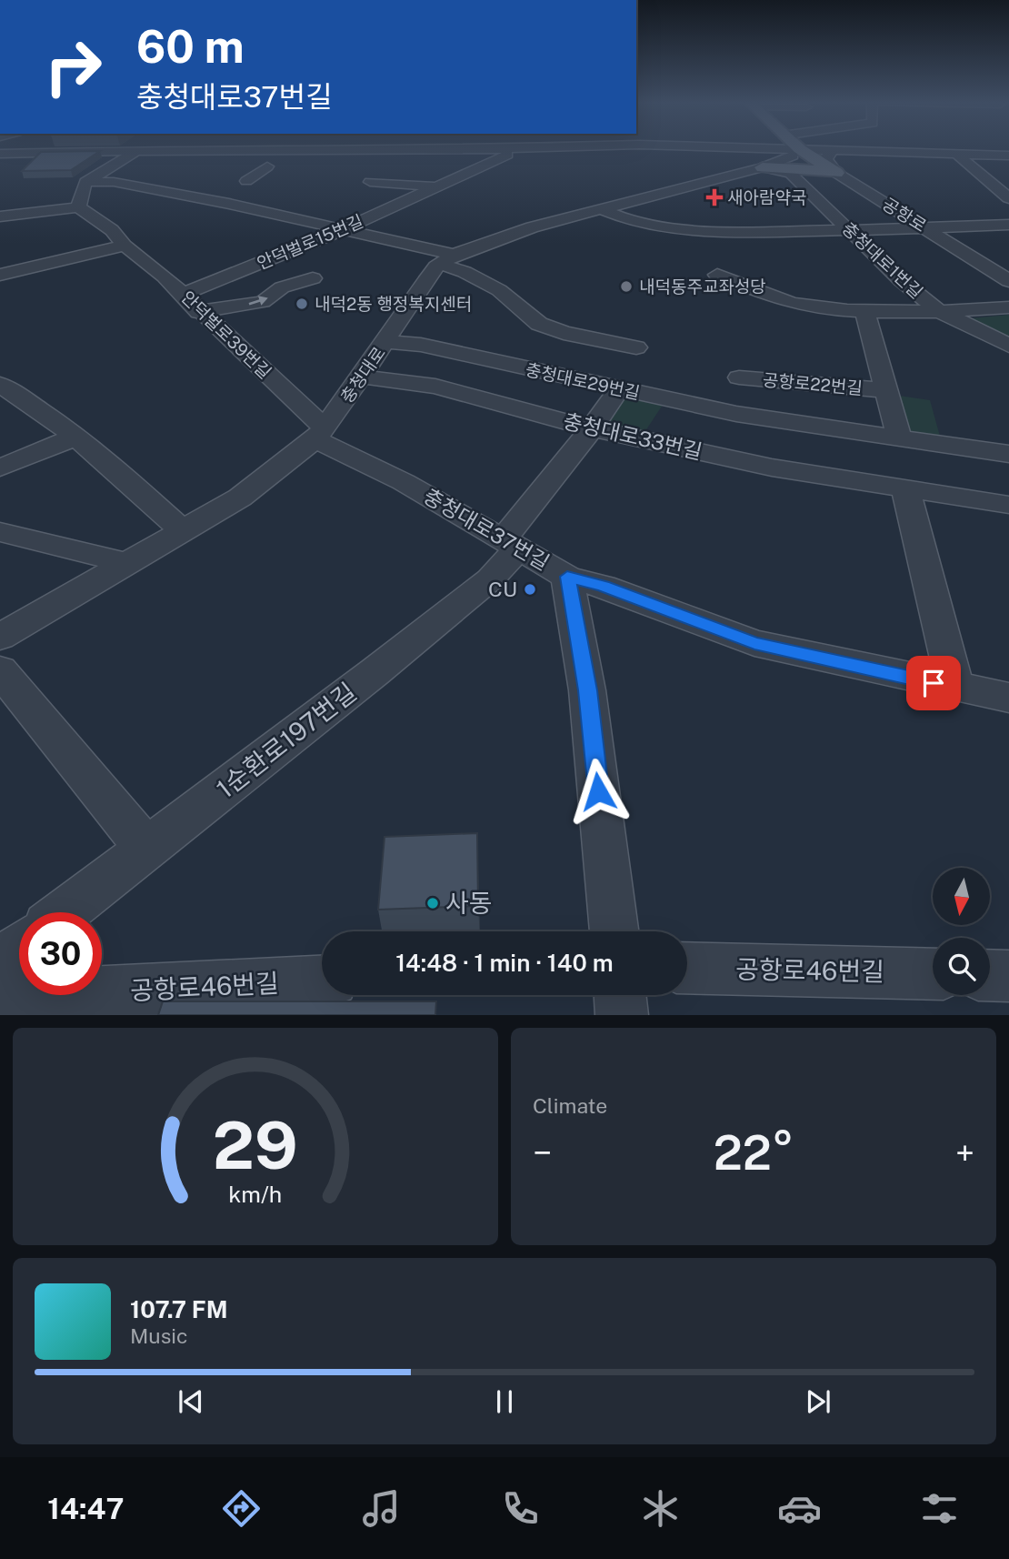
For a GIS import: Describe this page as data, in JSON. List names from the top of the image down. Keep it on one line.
{"streets":{"main road":["공항로"],"street":["안덕벌로15번길","충청대로1번길","안덕벌로39번길","충청대로","충청대로29번길","공항로22번길","충청대로33번길","충청대로37번길","1순환로197번길","공항로46번길"]},"crossings":[["안덕벌로15번길","안덕벌로39번길"],["안덕벌로39번길","충청대로"],["안덕벌로39번길","충청대로37번길"],["충청대로","충청대로29번길"],["충청대로","충청대로33번길"],["충청대로","충청대로37번길"],["충청대로29번길","공항로22번길"],["충청대로29번길","1순환로197번길"],["충청대로33번길","1순환로197번길"],["충청대로37번길","1순환로197번길"]],"places":{"health":["새아람약국"],"other":["내덕동주교좌성당","내덕2동 행정복지센터","CU","사동"]},"north":"bottom","page":{"turn":["60 m","충청대로37번길"],"limit":"30","trip":"14:48 · 1 min · 140 m","tile":"Climate","heat":["−","22°","+"],"song":["107.7 FM","Music"],"tabs":"14:47","gauge":["29","km/h"]}}
